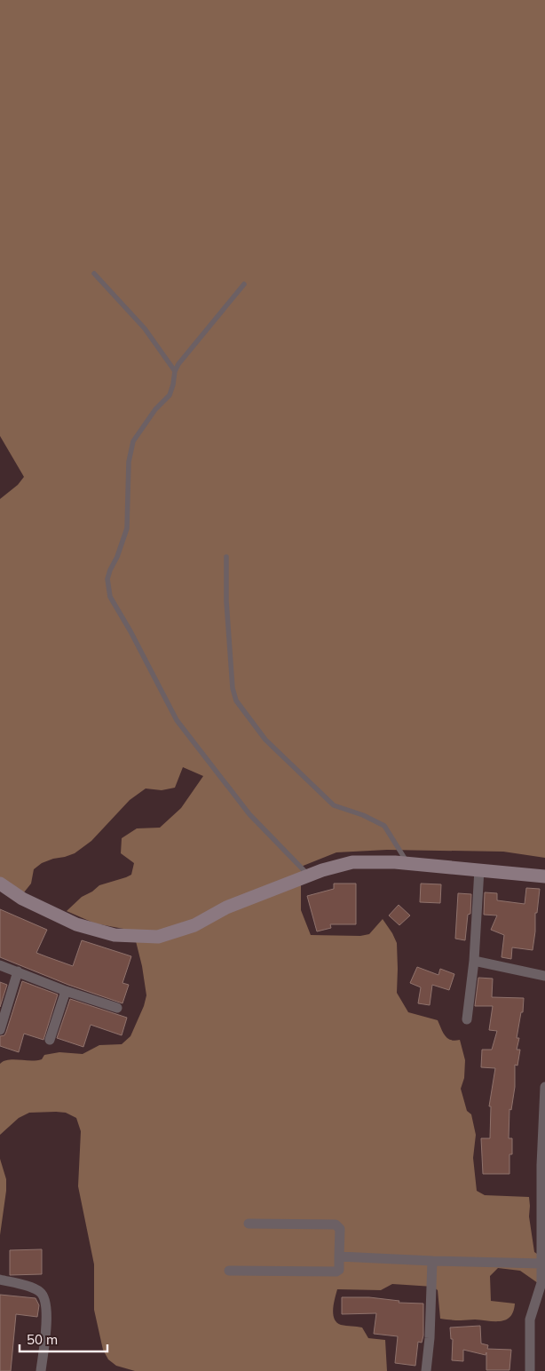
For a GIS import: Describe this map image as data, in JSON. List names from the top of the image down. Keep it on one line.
{"scale_bar":"50 m"}
